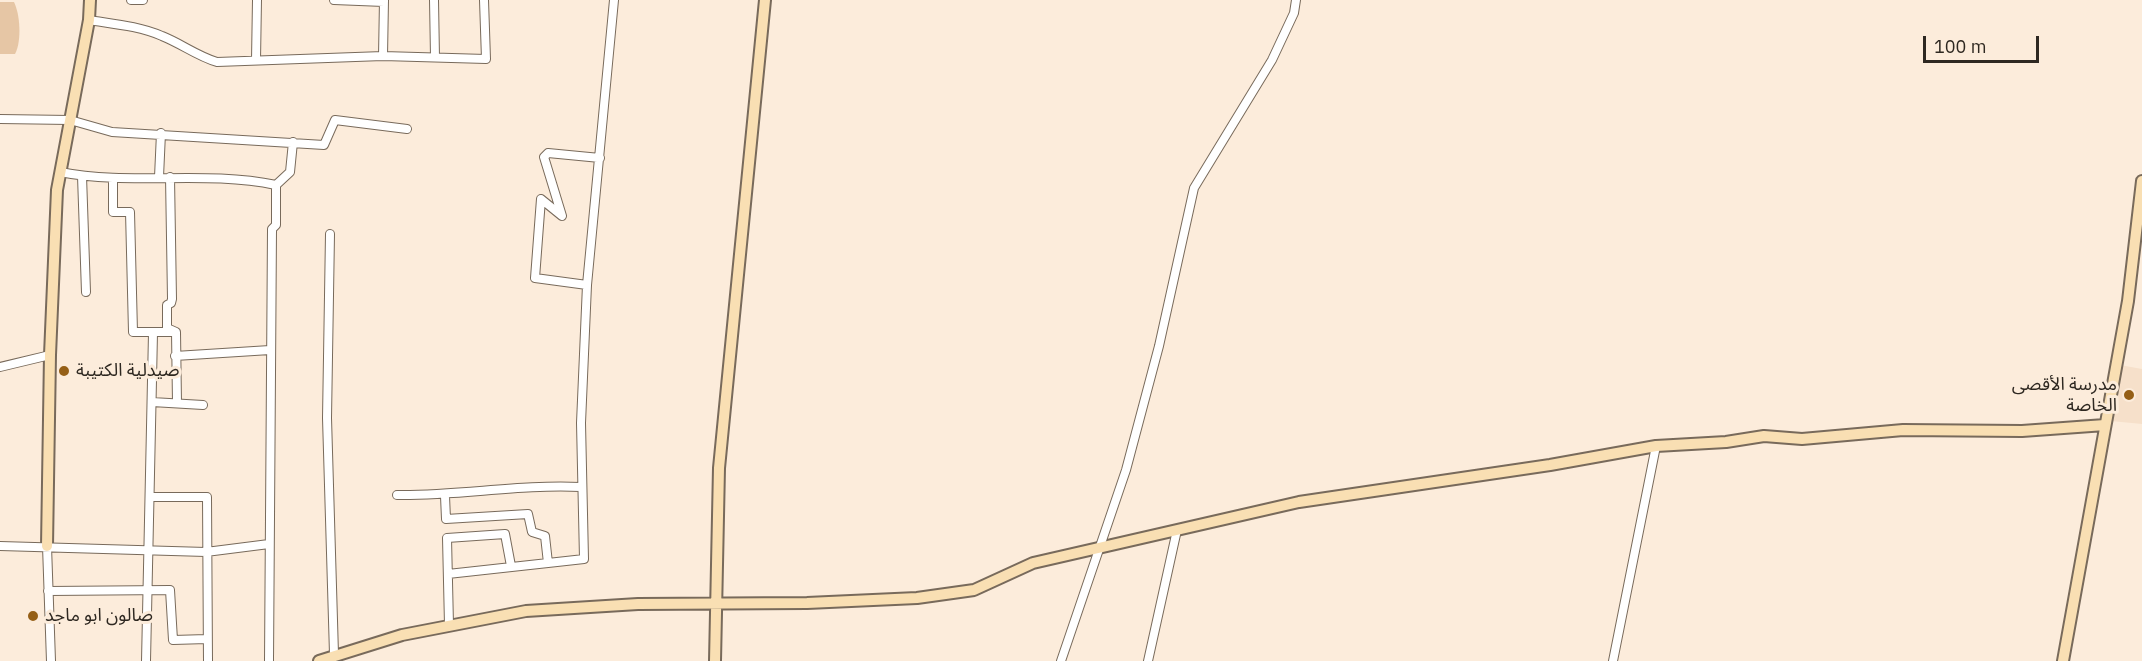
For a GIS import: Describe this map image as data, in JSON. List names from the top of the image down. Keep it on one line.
{"places":["صيدلية الكتيبة","مدرسة الأقصى الخاصة","صالون ابو ماجد"],"scale_bar":"100 m"}
